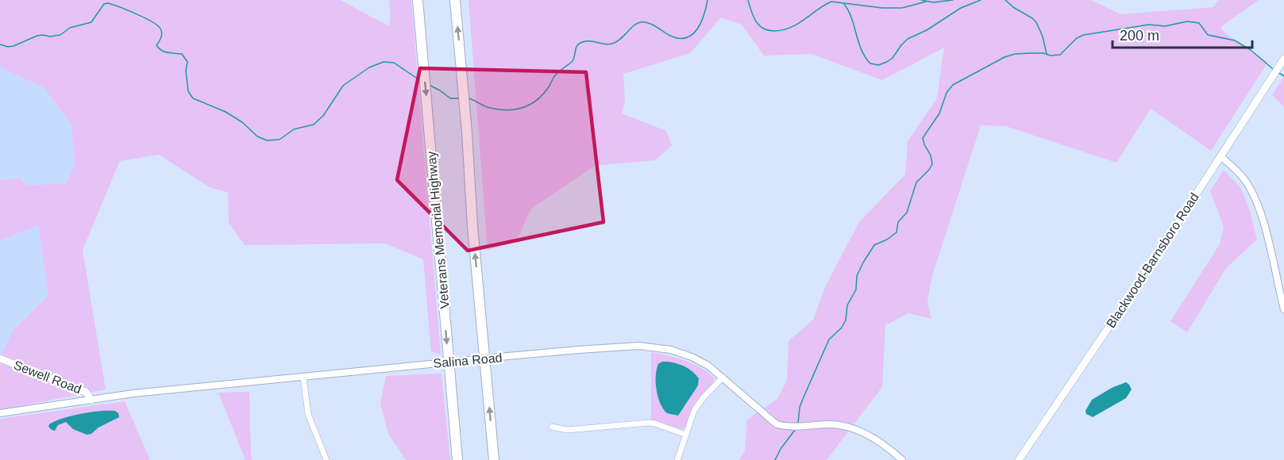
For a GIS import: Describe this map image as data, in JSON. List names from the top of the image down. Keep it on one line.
{"streets":{"highway":["Veterans Memorial Highway"],"main road":["Blackwood-Barnsboro Road","Sewell Road"],"street":["Salina Road"]},"crossings":[["Salina Road","Sewell Road"]],"scale_bar":"200 m"}
